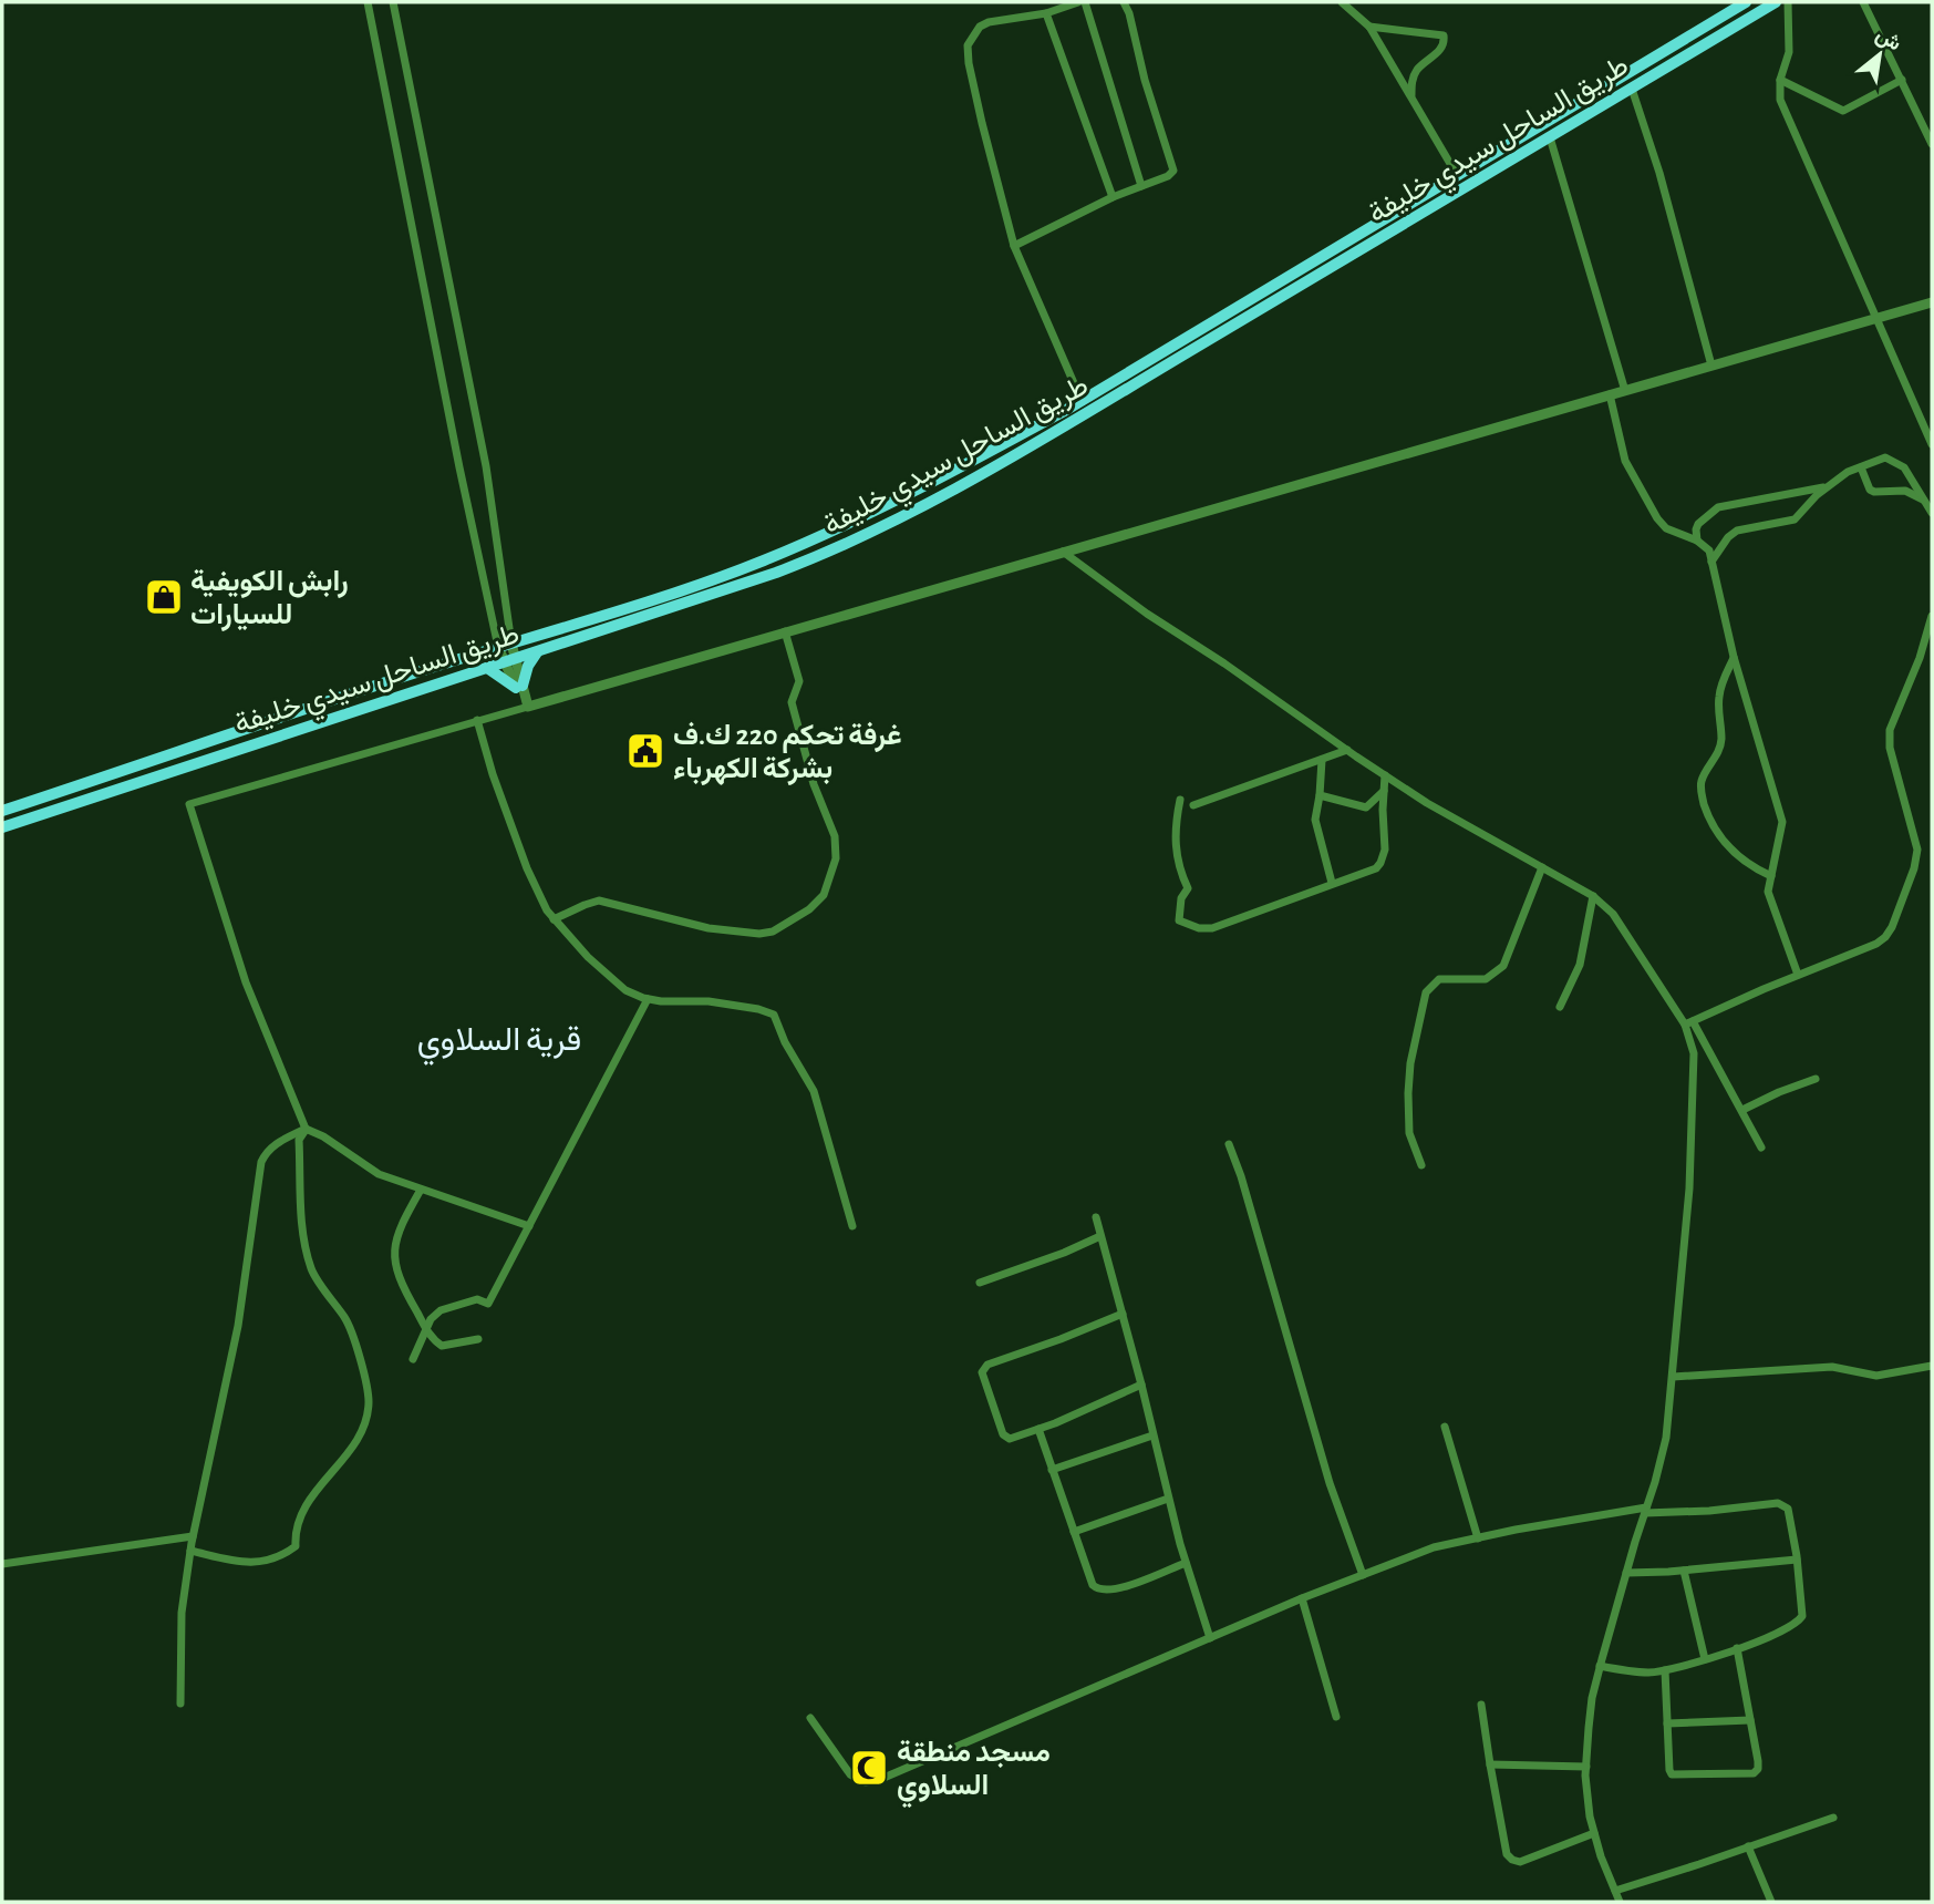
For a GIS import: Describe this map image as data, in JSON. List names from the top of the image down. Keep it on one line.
{"streets":{"highway":["طريق الساحل سيدي خليفة"]},"districts":["قرية السلاوي"],"places":{"shop":["رابش الكويفية للسيارات"],"public building":["غرفة تحكم 220 ك.ف بشركة الكهرباء"],"mosque":["مسجد منطقة السلاوي"]},"north":"top right"}
